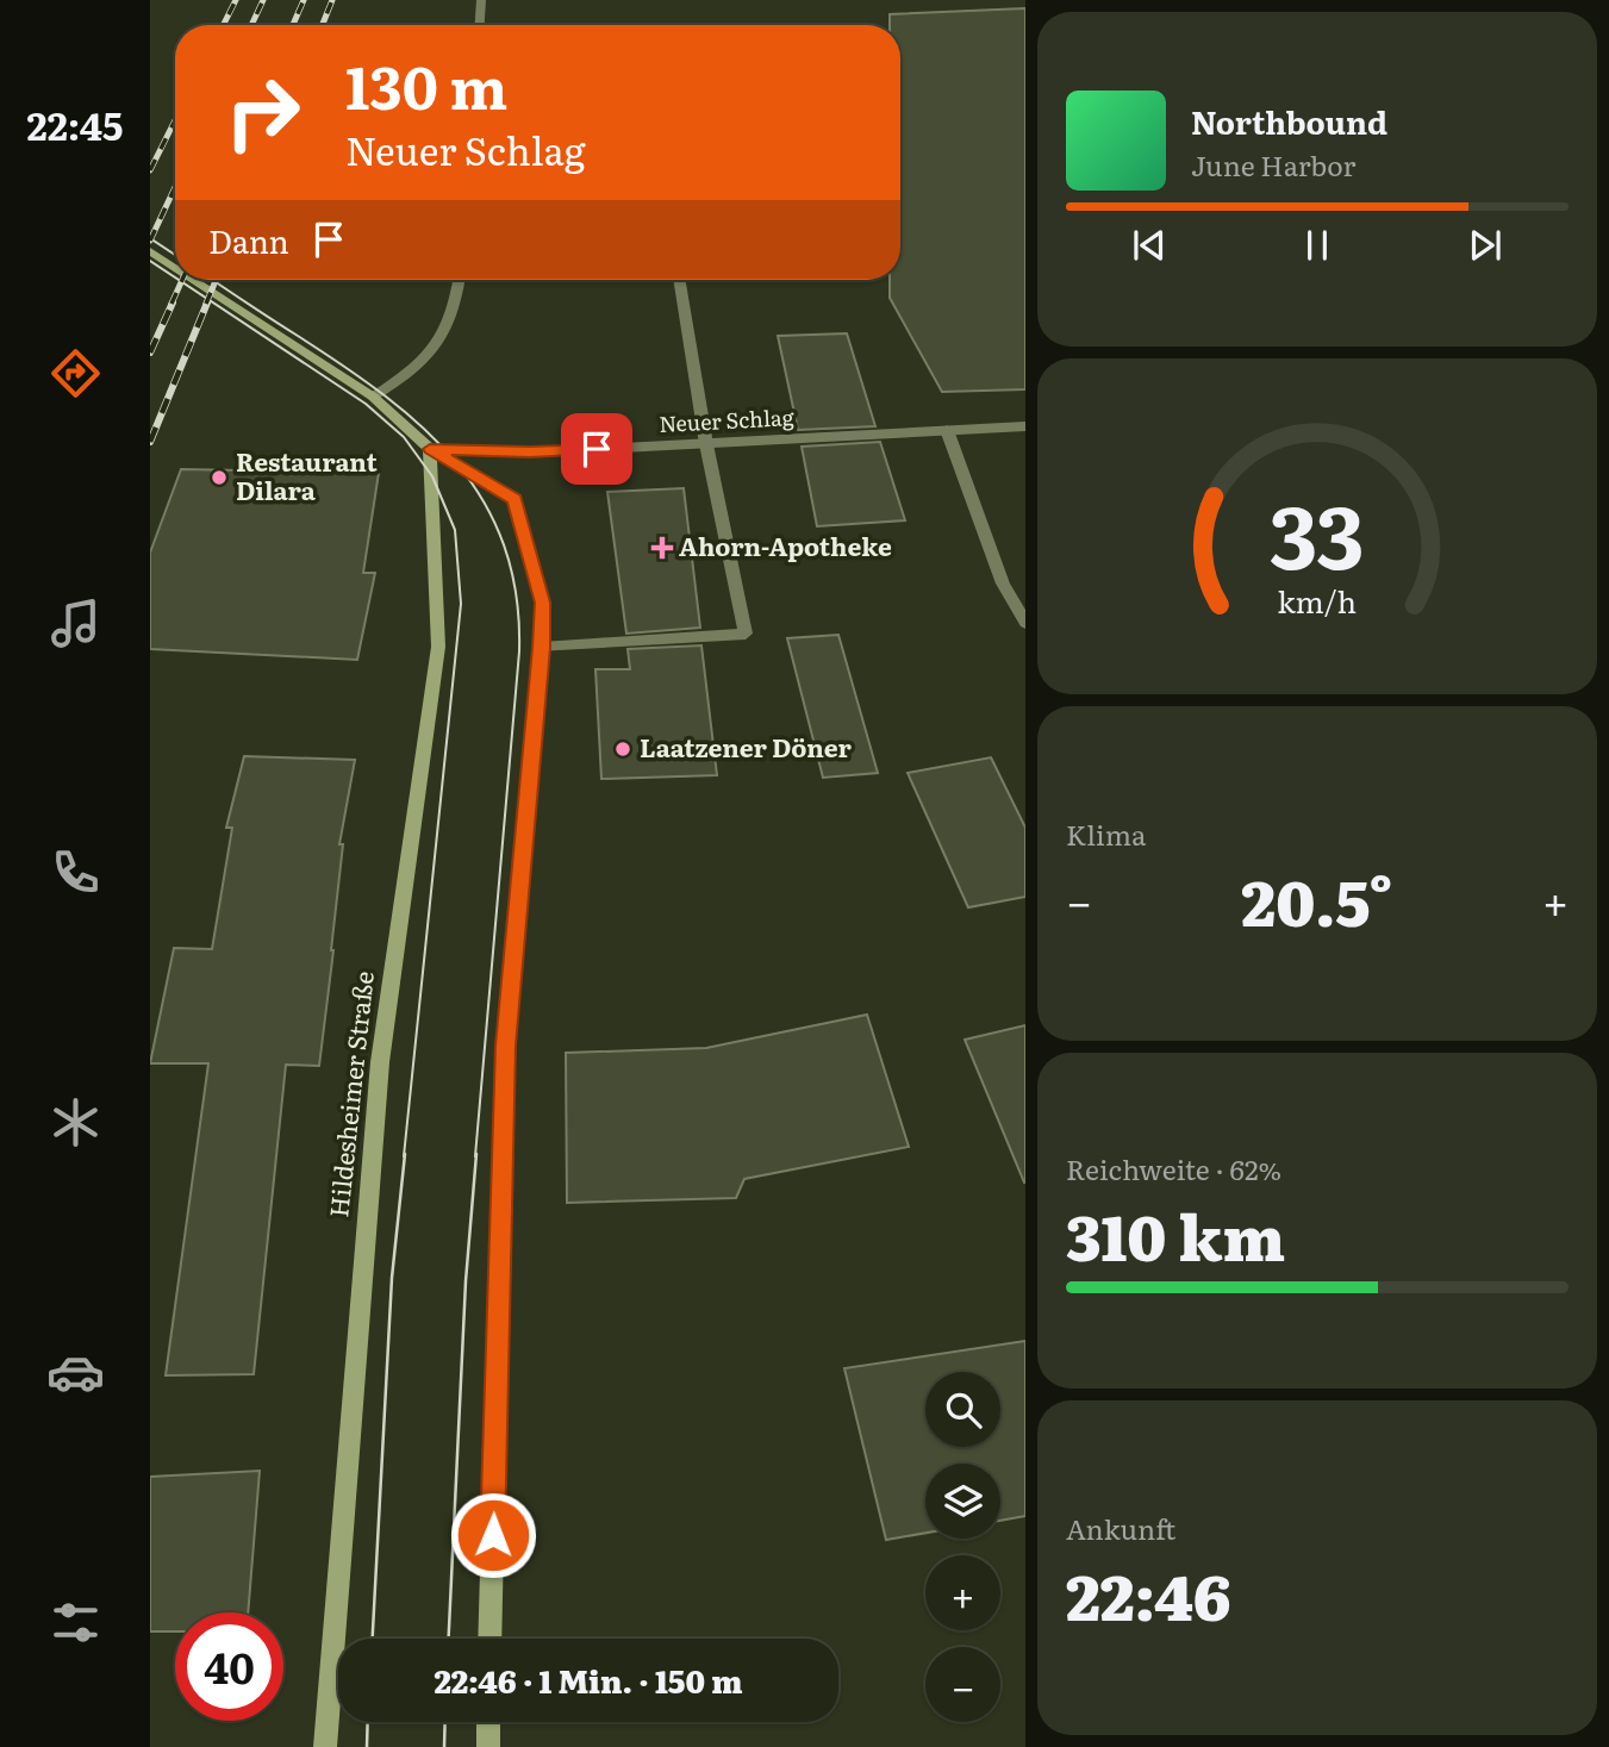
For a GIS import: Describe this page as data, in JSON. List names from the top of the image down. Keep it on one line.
{"streets":{"street":["Neuer Schlag","Hildesheimer Straße"]},"crossings":[["Neuer Schlag","Hildesheimer Straße"]],"places":{"other":["Restaurant Dilara","Laatzener Döner"],"health":["Ahorn-Apotheke"]},"page":{"tabs":"22:45","turn":["130 m","Neuer Schlag"],"song":["Northbound","June Harbor"],"then":"Dann","tile":["Klima",["Reichweite · 62%","310 km"],["Ankunft","22:46"]],"heat":["−","20.5°","+"],"map_buttons":["+","−"],"limit":"40","trip":"22:46 · 1 Min. · 150 m","gauge":["33","km/h"]}}
